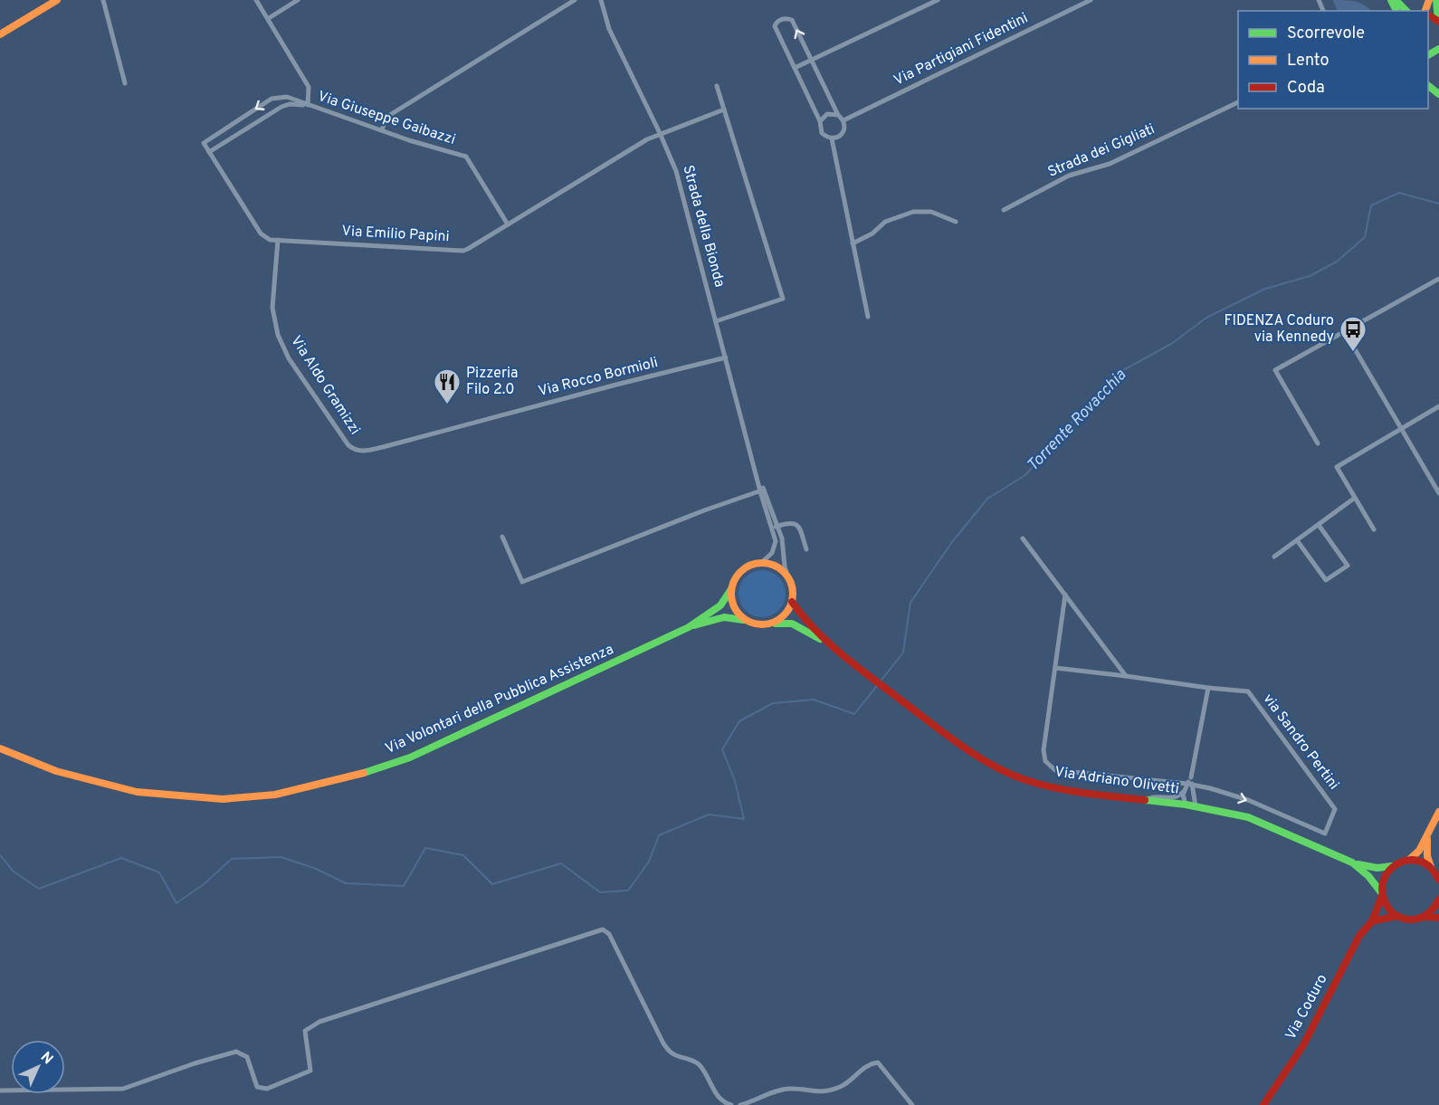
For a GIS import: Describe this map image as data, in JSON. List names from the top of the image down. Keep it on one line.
{"streets":{"street":["Via Partigiani Fidentini","Via Giuseppe Gaibazzi","Strada dei Gigliati","Strada della Bionda","Via Emilio Papini","Via Rocco Bormioli","Via Aldo Gramizzi","Via Volontari della Pubblica Assistenza","via Sandro Pertini","Via Adriano Olivetti","Via Coduro"]},"crossings":[["Via Giuseppe Gaibazzi","Via Emilio Papini"],["Strada della Bionda","Via Emilio Papini"],["Strada della Bionda","Via Rocco Bormioli"],["Strada della Bionda","Via Volontari della Pubblica Assistenza"],["Via Emilio Papini","Via Aldo Gramizzi"],["Via Rocco Bormioli","Via Aldo Gramizzi"]],"water":["Torrente Rovacchia"],"places":{"bus stop":["FIDENZA Coduro via Kennedy"],"restaurant":["Pizzeria Filo 2.0"]},"legend":["Scorrevole","Lento","Coda"],"north":"top right"}
